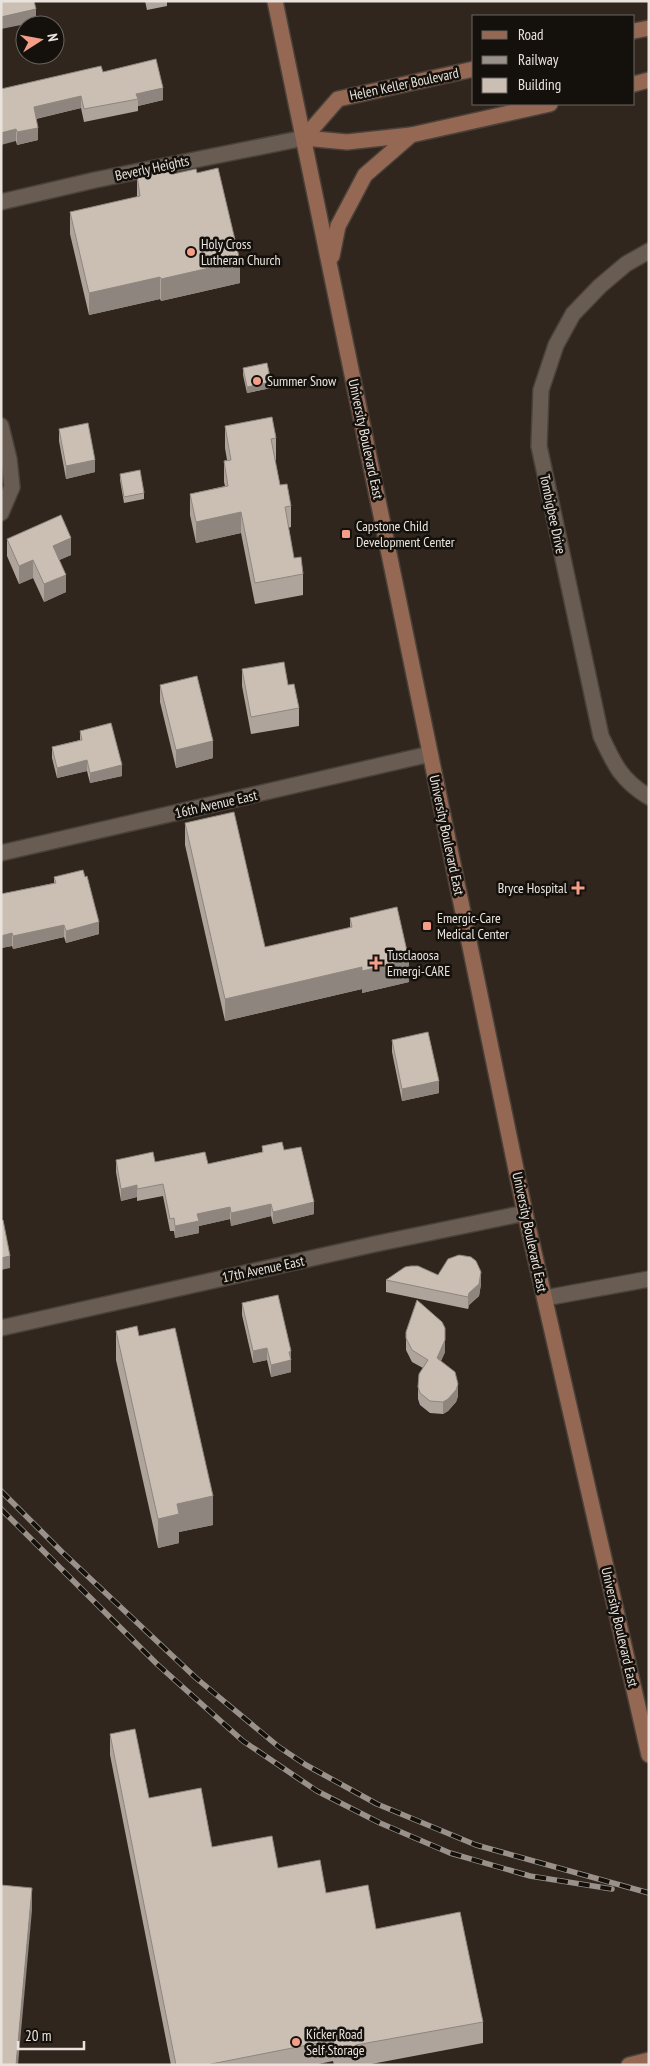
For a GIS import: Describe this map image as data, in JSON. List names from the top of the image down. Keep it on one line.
{"streets":{"main road":["Helen Keller Boulevard","University Boulevard East"],"street":["Beverly Heights","Tombigbee Drive","16th Avenue East","17th Avenue East"]},"crossings":[["Helen Keller Boulevard","Beverly Heights"],["Helen Keller Boulevard","University Boulevard East"],["Beverly Heights","University Boulevard East"],["University Boulevard East","16th Avenue East"],["University Boulevard East","17th Avenue East"]],"places":{"other":["Holy Cross Lutheran Church","Summer Snow","Kicker Road Self Storage"],"transit":["Capstone Child Development Center","Emergic-Care Medical Center"],"health":["Bryce Hospital","Tusclaoosa Emergi-CARE"]},"legend":["Road","Railway","Building"],"scale_bar":"20 m","north":"right"}
